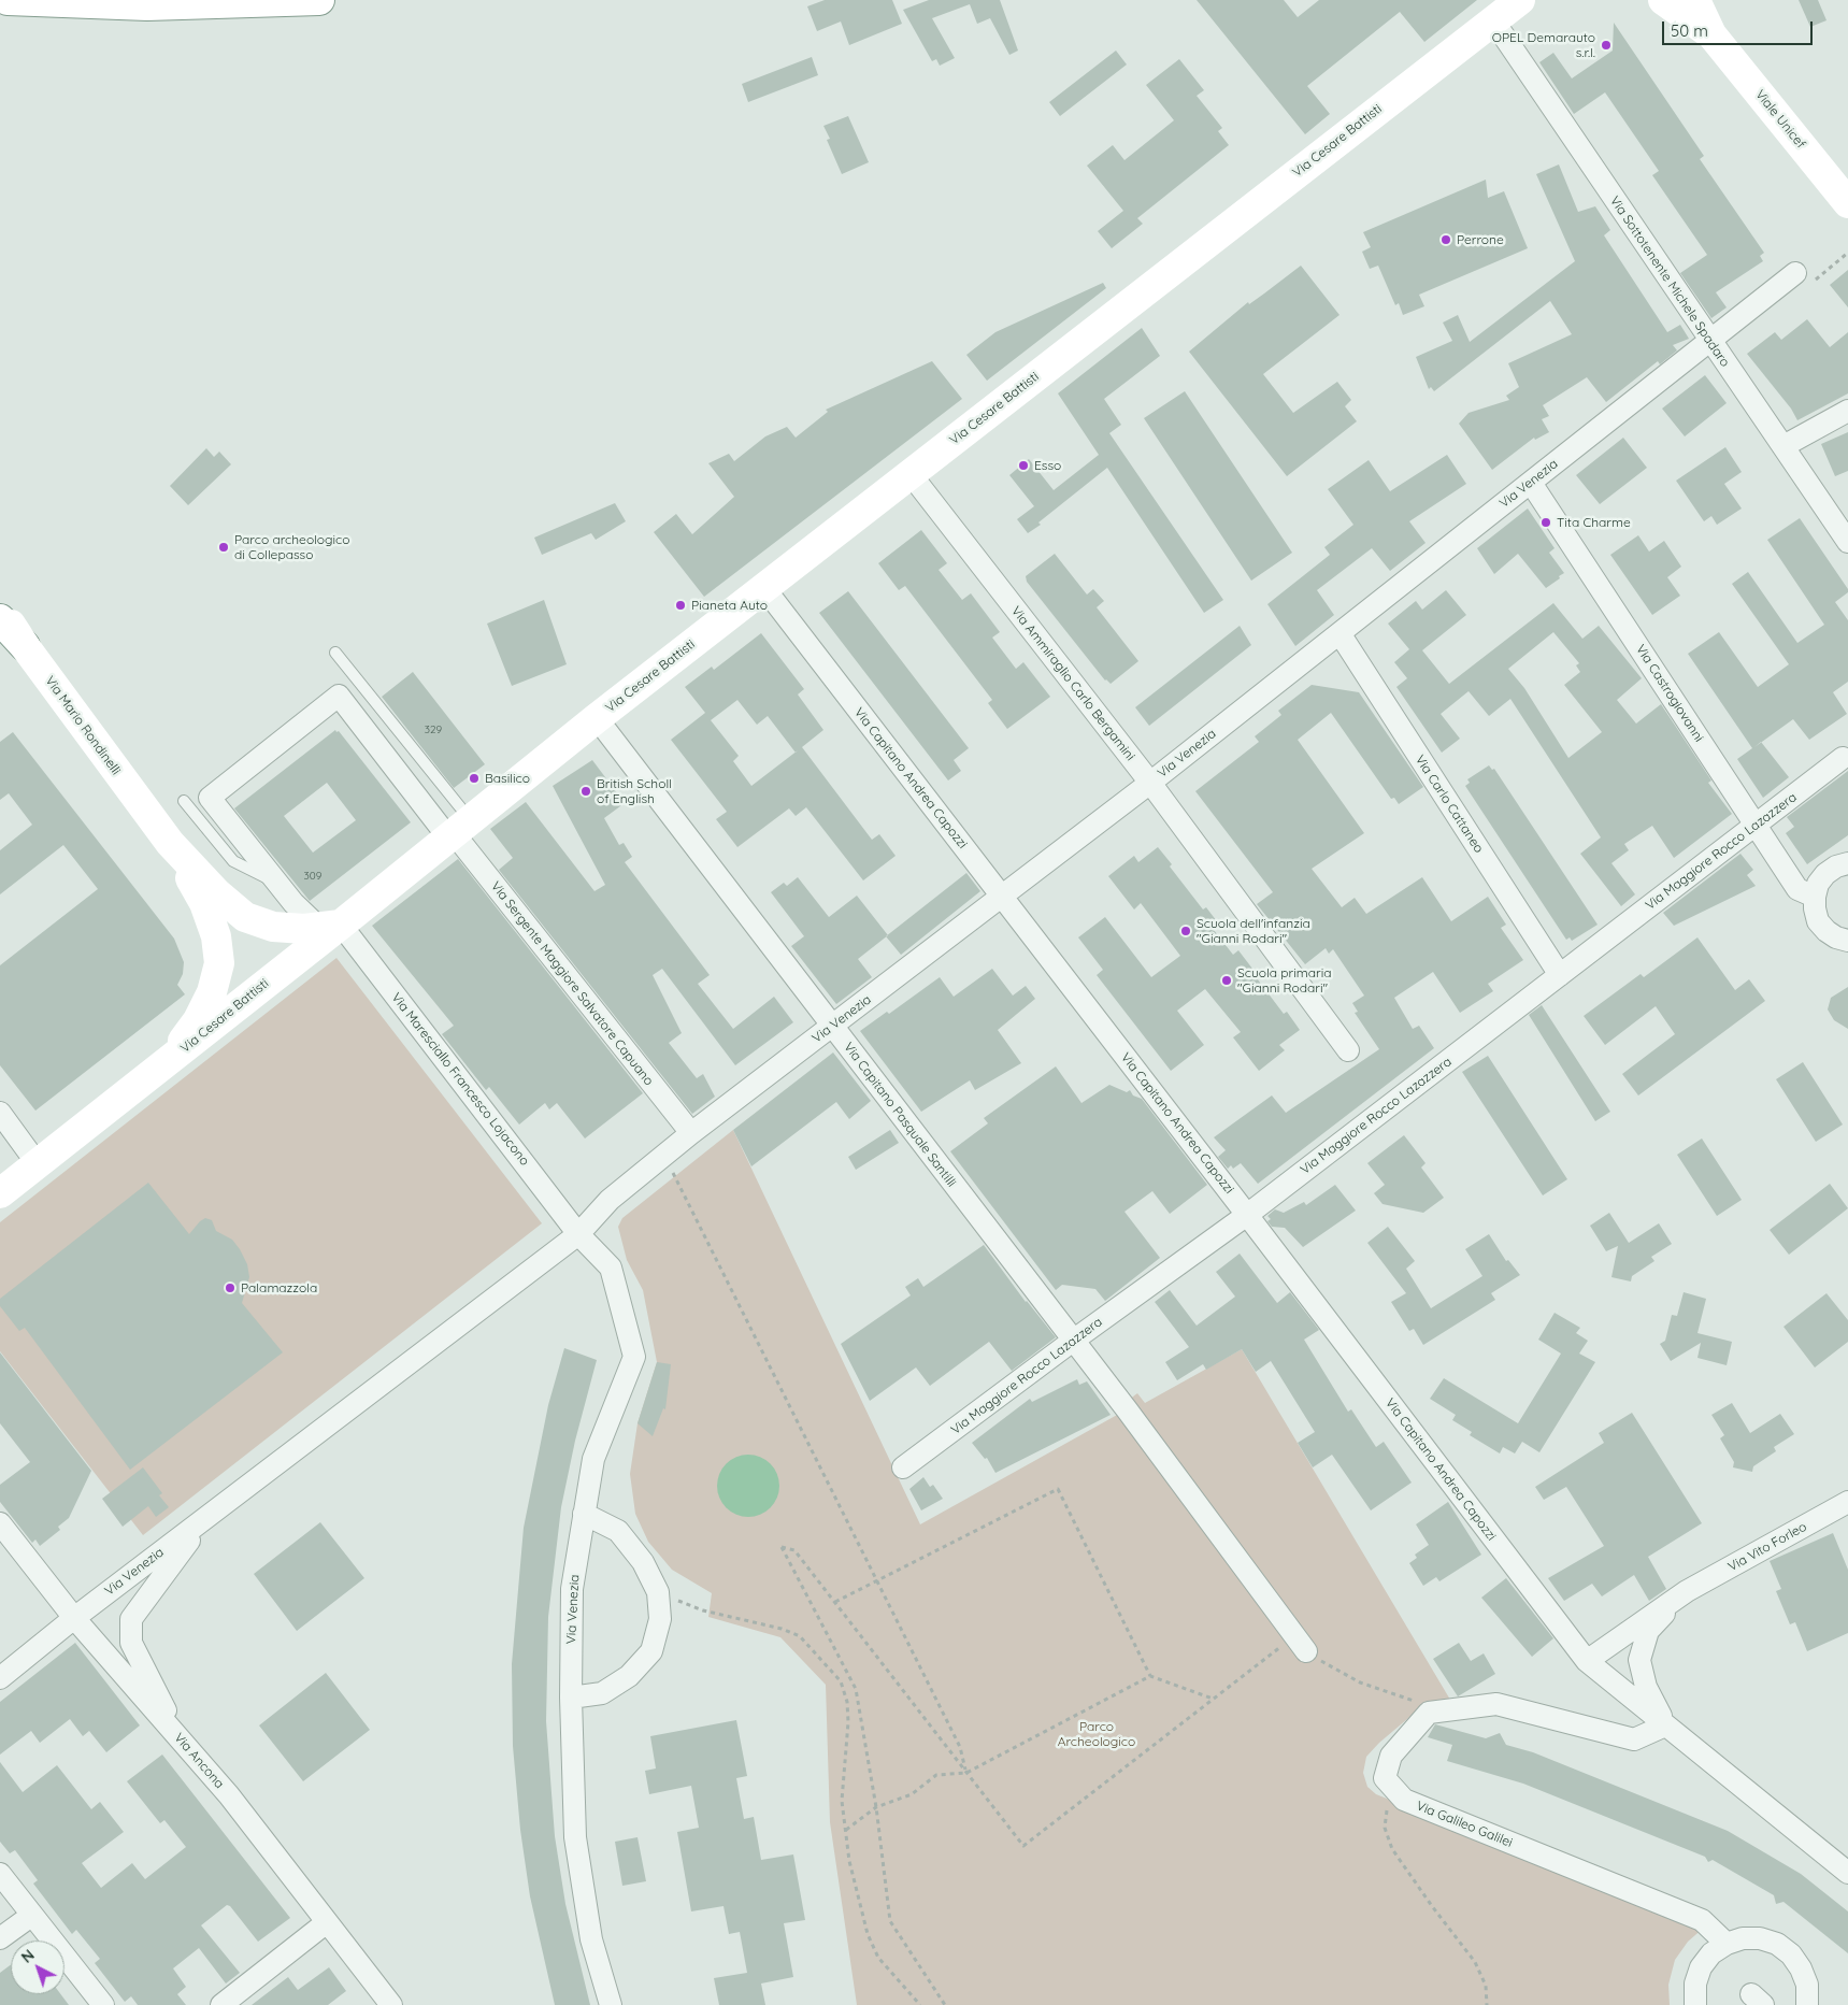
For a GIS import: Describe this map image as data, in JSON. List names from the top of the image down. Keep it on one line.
{"streets":{"main road":["Viale Unicef","Via Cesare Battisti","Via Mario Rondinelli"],"street":["Via Sottotenente Michele Spadaro","Via Venezia","Via Ammiraglio Carlo Bergamini","Via Castrogiovanni","Via Capitano Andrea Capozzi","Via Carlo Cattaneo","Via Maggiore Rocco Lazazzera","Via Sergente Maggiore Salvatore Capuano","Via Maresciallo Francesco Lojacono","Via Capitano Pasquale Santilli","Via Vito Forleo","Via Ancona","Via Galileo Galilei"]},"crossings":[["Via Cesare Battisti","Via Sottotenente Michele Spadaro"],["Via Cesare Battisti","Via Ammiraglio Carlo Bergamini"],["Via Cesare Battisti","Via Mario Rondinelli"],["Via Cesare Battisti","Via Capitano Andrea Capozzi"],["Via Cesare Battisti","Via Sergente Maggiore Salvatore Capuano"],["Via Cesare Battisti","Via Maresciallo Francesco Lojacono"],["Via Cesare Battisti","Via Capitano Pasquale Santilli"],["Via Sottotenente Michele Spadaro","Via Venezia"],["Via Venezia","Via Ammiraglio Carlo Bergamini"],["Via Venezia","Via Castrogiovanni"],["Via Venezia","Via Capitano Andrea Capozzi"],["Via Venezia","Via Carlo Cattaneo"],["Via Venezia","Via Sergente Maggiore Salvatore Capuano"],["Via Venezia","Via Maresciallo Francesco Lojacono"],["Via Venezia","Via Capitano Pasquale Santilli"],["Via Venezia","Via Ancona"],["Via Castrogiovanni","Via Maggiore Rocco Lazazzera"],["Via Mario Rondinelli","Via Maresciallo Francesco Lojacono"],["Via Capitano Andrea Capozzi","Via Maggiore Rocco Lazazzera"],["Via Carlo Cattaneo","Via Maggiore Rocco Lazazzera"],["Via Maggiore Rocco Lazazzera","Via Capitano Pasquale Santilli"]],"parks":["Parco Archeologico"],"places":["OPEL Demarauto s.r.l.","Perrone","Esso","Tita Charme","Parco archeologico di Collepasso","Pianeta Auto","Basilico","British Scholl of English","Scuola dell'infanzia \"Gianni Rodari\"","Scuola primaria \"Gianni Rodari\"","Palamazzola"],"house_numbers":["329","309"],"scale_bar":"50 m","north":"top left"}
